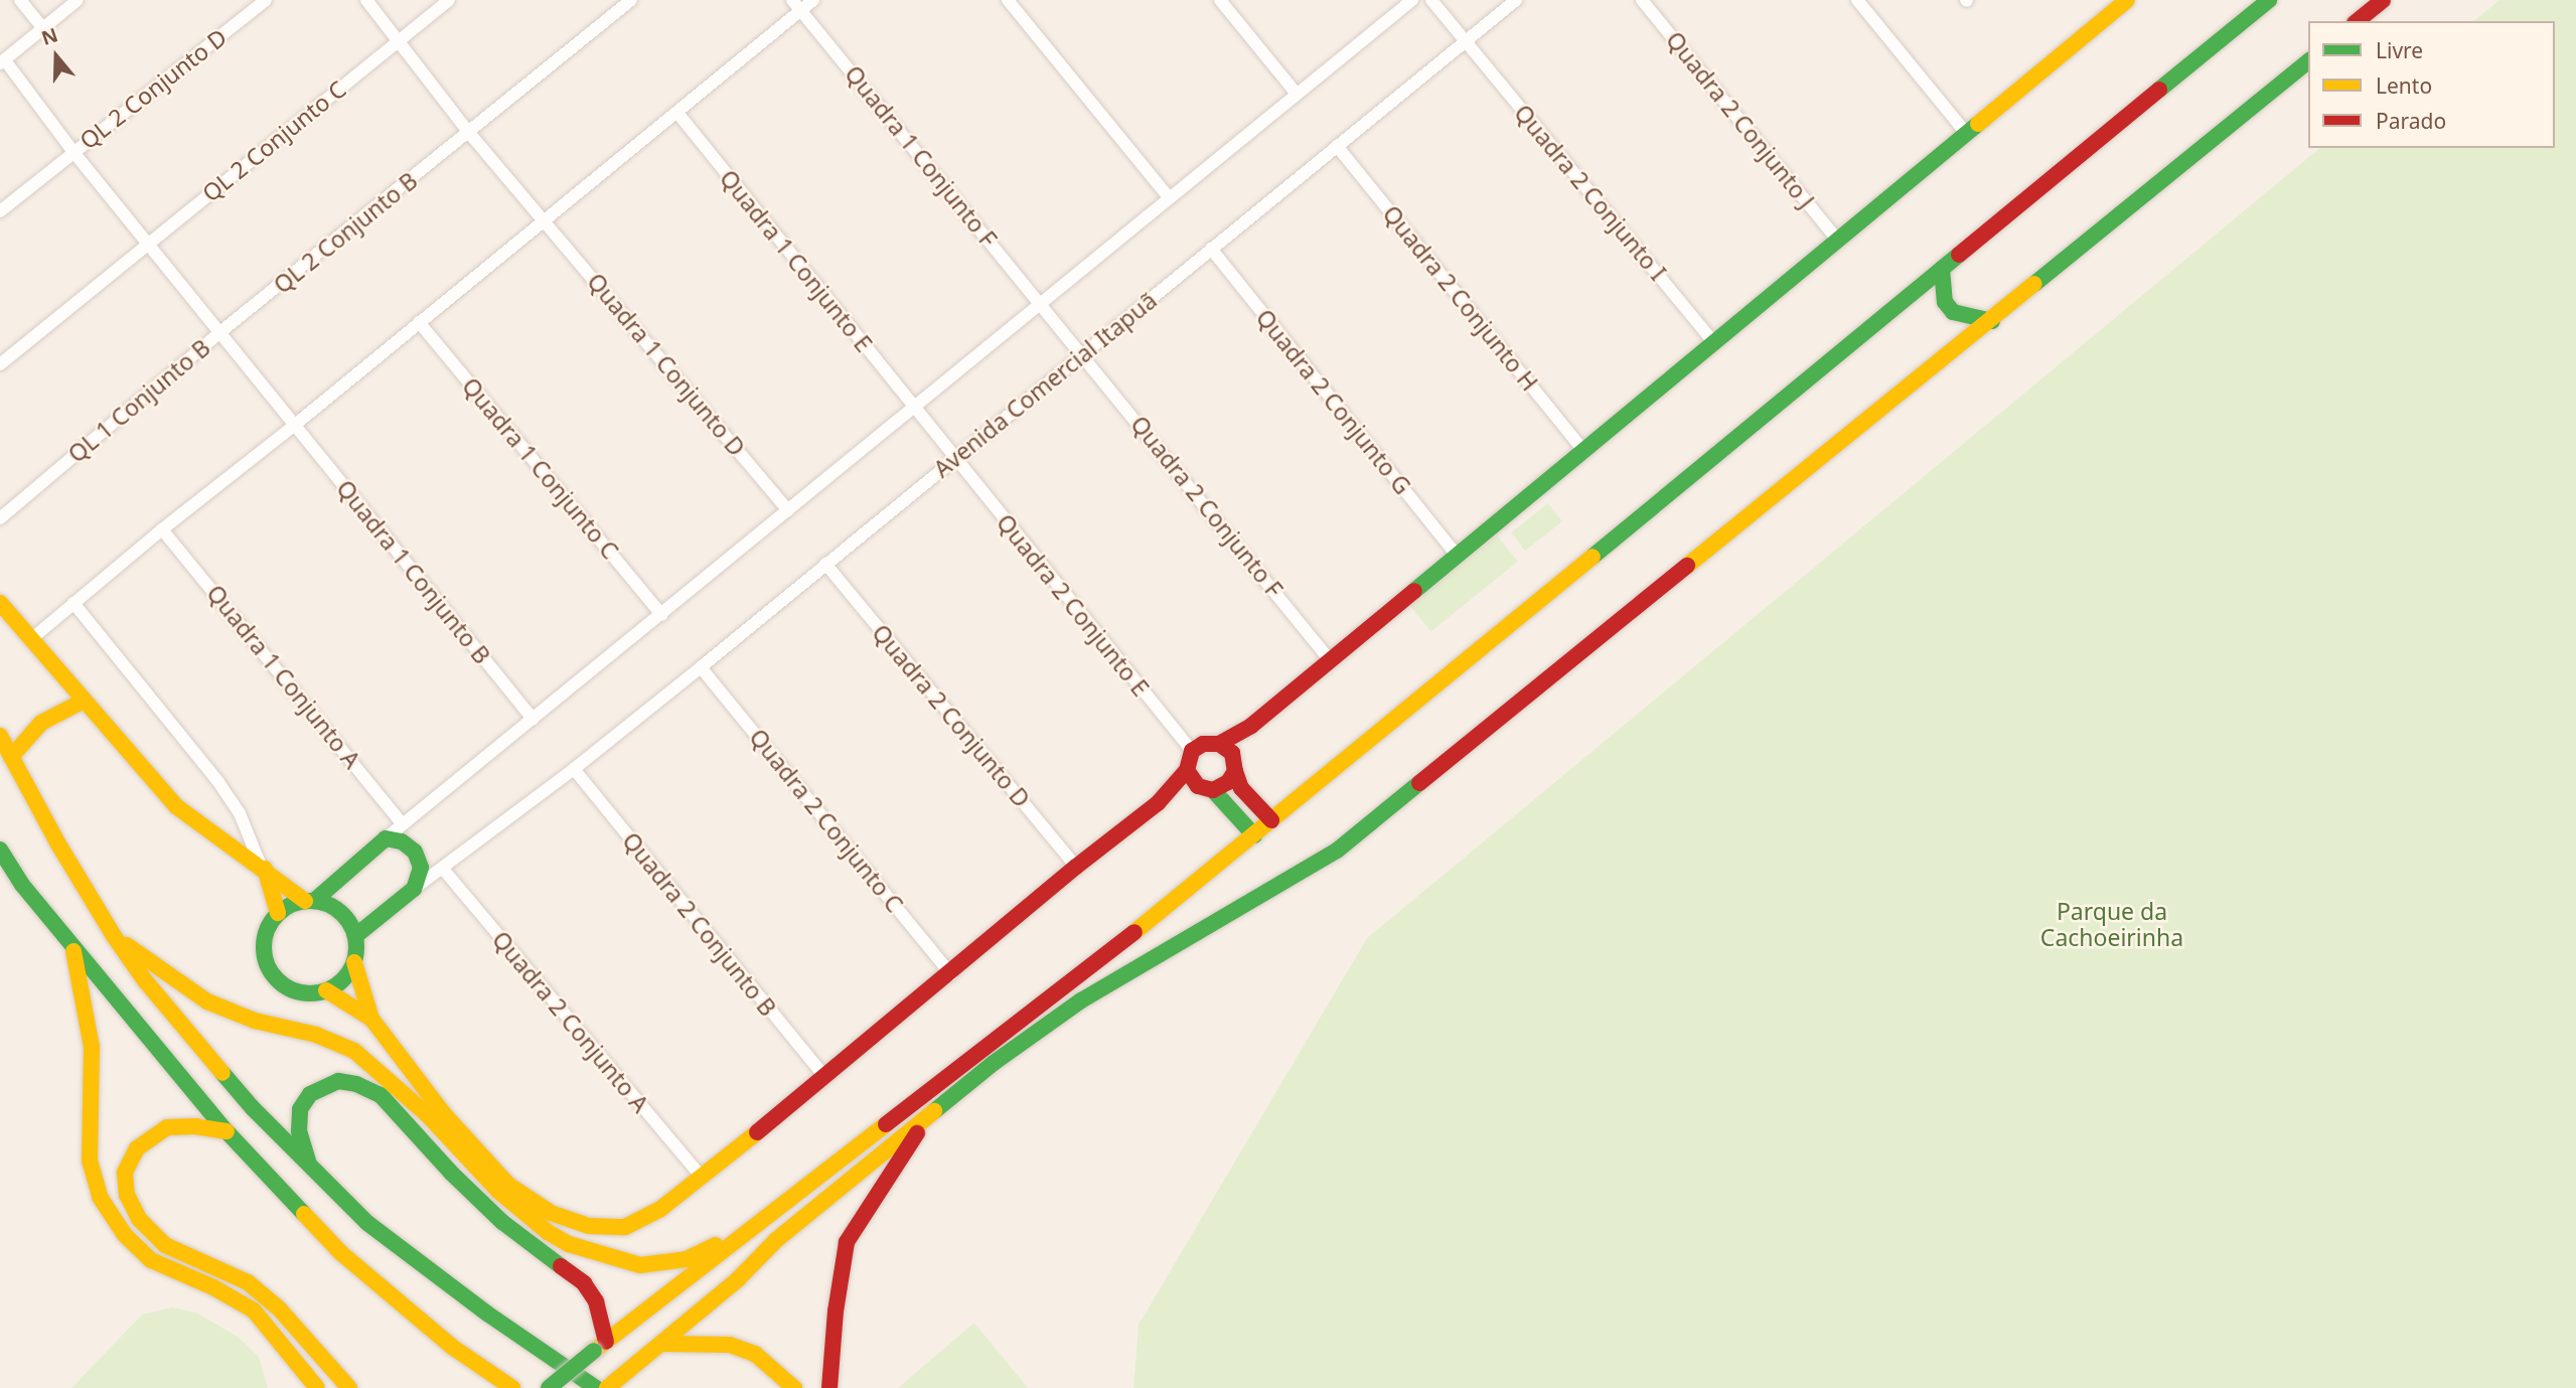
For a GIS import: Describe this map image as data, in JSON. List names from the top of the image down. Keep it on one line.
{"streets":{"street":["QL 2 Conjunto D","Quadra 2 Conjunto J","QL 2 Conjunto C","Quadra 1 Conjunto F","Quadra 2 Conjunto I","QL 2 Conjunto B","Quadra 1 Conjunto E","Quadra 2 Conjunto H","Quadra 1 Conjunto D","Avenida Comercial Itapuã","QL 1 Conjunto B","Quadra 2 Conjunto G","Quadra 1 Conjunto C","Quadra 2 Conjunto F","Quadra 1 Conjunto B","Quadra 2 Conjunto E","Quadra 1 Conjunto A","Quadra 2 Conjunto D","Quadra 2 Conjunto C","Quadra 2 Conjunto B","Quadra 2 Conjunto A"]},"crossings":[["QL 2 Conjunto D","QL 1 Conjunto B"],["QL 2 Conjunto C","Quadra 1 Conjunto D"],["QL 2 Conjunto C","QL 1 Conjunto B"],["Quadra 1 Conjunto F","Avenida Comercial Itapuã"],["Quadra 1 Conjunto F","Quadra 2 Conjunto F"],["Quadra 2 Conjunto I","Avenida Comercial Itapuã"],["QL 2 Conjunto B","Quadra 1 Conjunto D"],["QL 2 Conjunto B","QL 1 Conjunto B"],["QL 2 Conjunto B","Quadra 1 Conjunto B"],["Quadra 1 Conjunto E","Avenida Comercial Itapuã"],["Quadra 1 Conjunto E","Quadra 2 Conjunto E"],["Quadra 2 Conjunto H","Avenida Comercial Itapuã"],["Avenida Comercial Itapuã","Quadra 2 Conjunto G"],["Avenida Comercial Itapuã","Quadra 2 Conjunto F"],["Avenida Comercial Itapuã","Quadra 2 Conjunto E"],["Avenida Comercial Itapuã","Quadra 2 Conjunto D"],["Avenida Comercial Itapuã","Quadra 2 Conjunto C"],["Avenida Comercial Itapuã","Quadra 2 Conjunto B"],["Avenida Comercial Itapuã","Quadra 2 Conjunto A"],["QL 1 Conjunto B","Quadra 1 Conjunto B"]],"parks":["Parque da Cachoeirinha"],"legend":["Livre","Lento","Parado"],"north":"top"}
